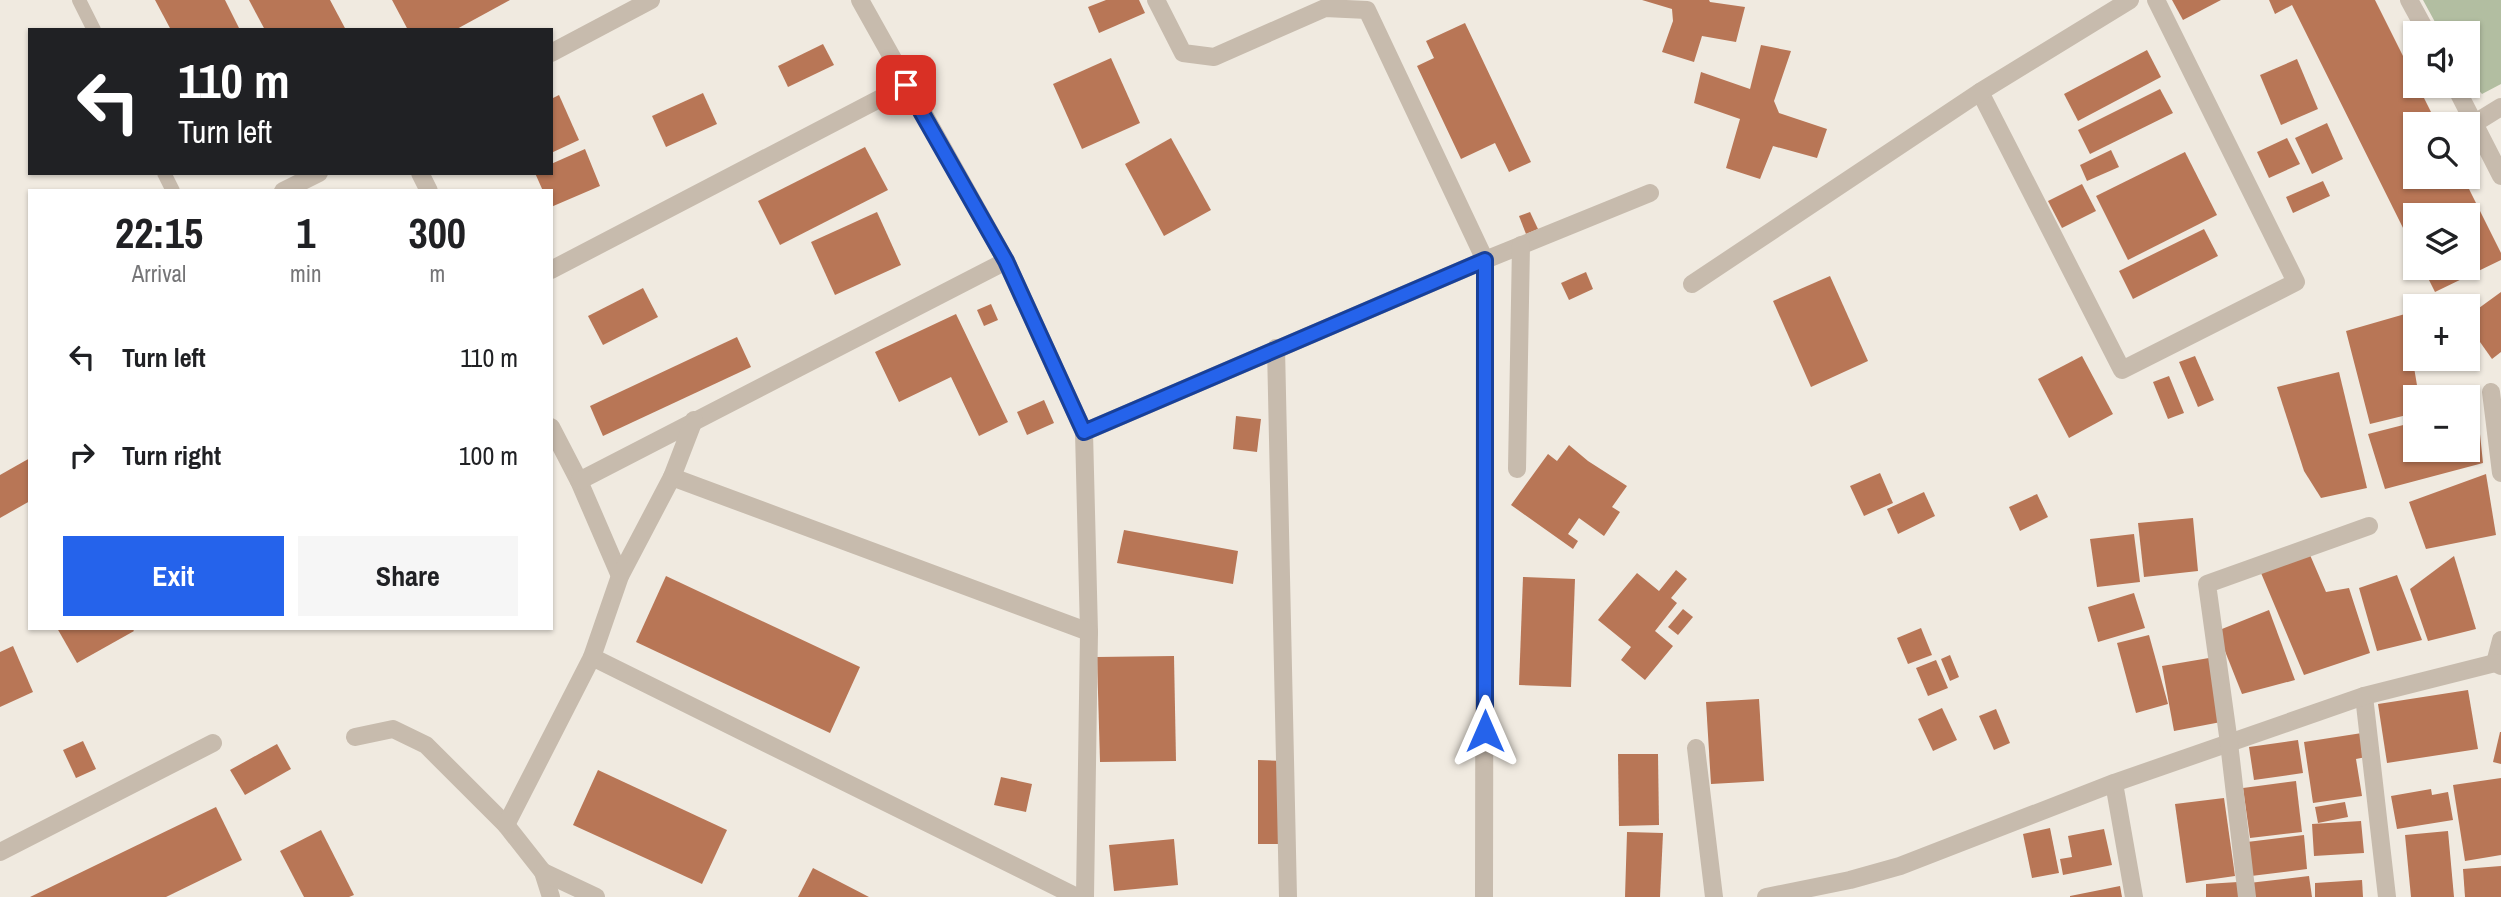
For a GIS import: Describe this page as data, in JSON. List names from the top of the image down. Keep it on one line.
{"page":{"map_buttons":["+","−"],"turn":["110 m","Turn left"],"eta":["22:15","Arrival","1","min","300","m"],"list":[{"name":"Turn left","value":"110 m"},{"name":"Turn right","value":"100 m"}],"buttons":["Exit","Share"]}}
